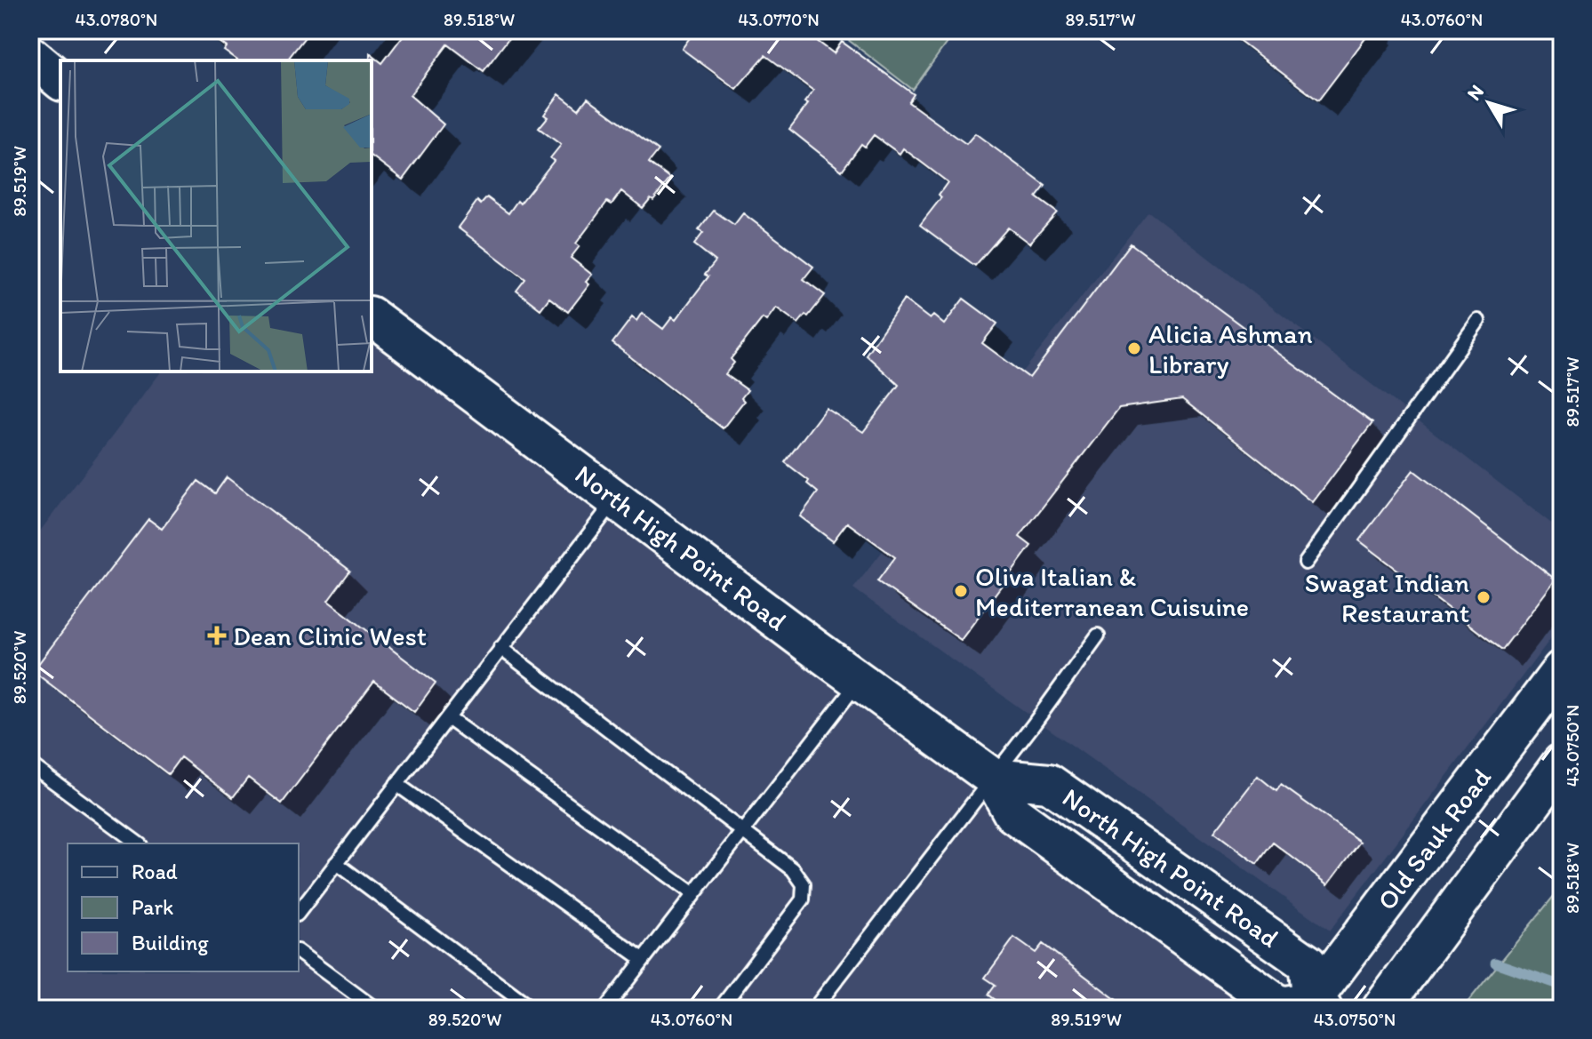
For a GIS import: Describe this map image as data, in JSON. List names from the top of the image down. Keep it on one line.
{"streets":{"street":["North High Point Road","Old Sauk Road"]},"crossings":[["North High Point Road","Old Sauk Road"]],"places":{"other":["Alicia Ashman Library","Oliva Italian & Mediterranean Cuisuine","Swagat Indian Restaurant"],"health":["Dean Clinic West"]},"legend":["Road","Park","Building"],"north":"top left","coordinates":["43.0780°N","89.518°W","43.0770°N","89.517°W","43.0760°N","89.519°W","89.520°W","43.0750°N"]}
